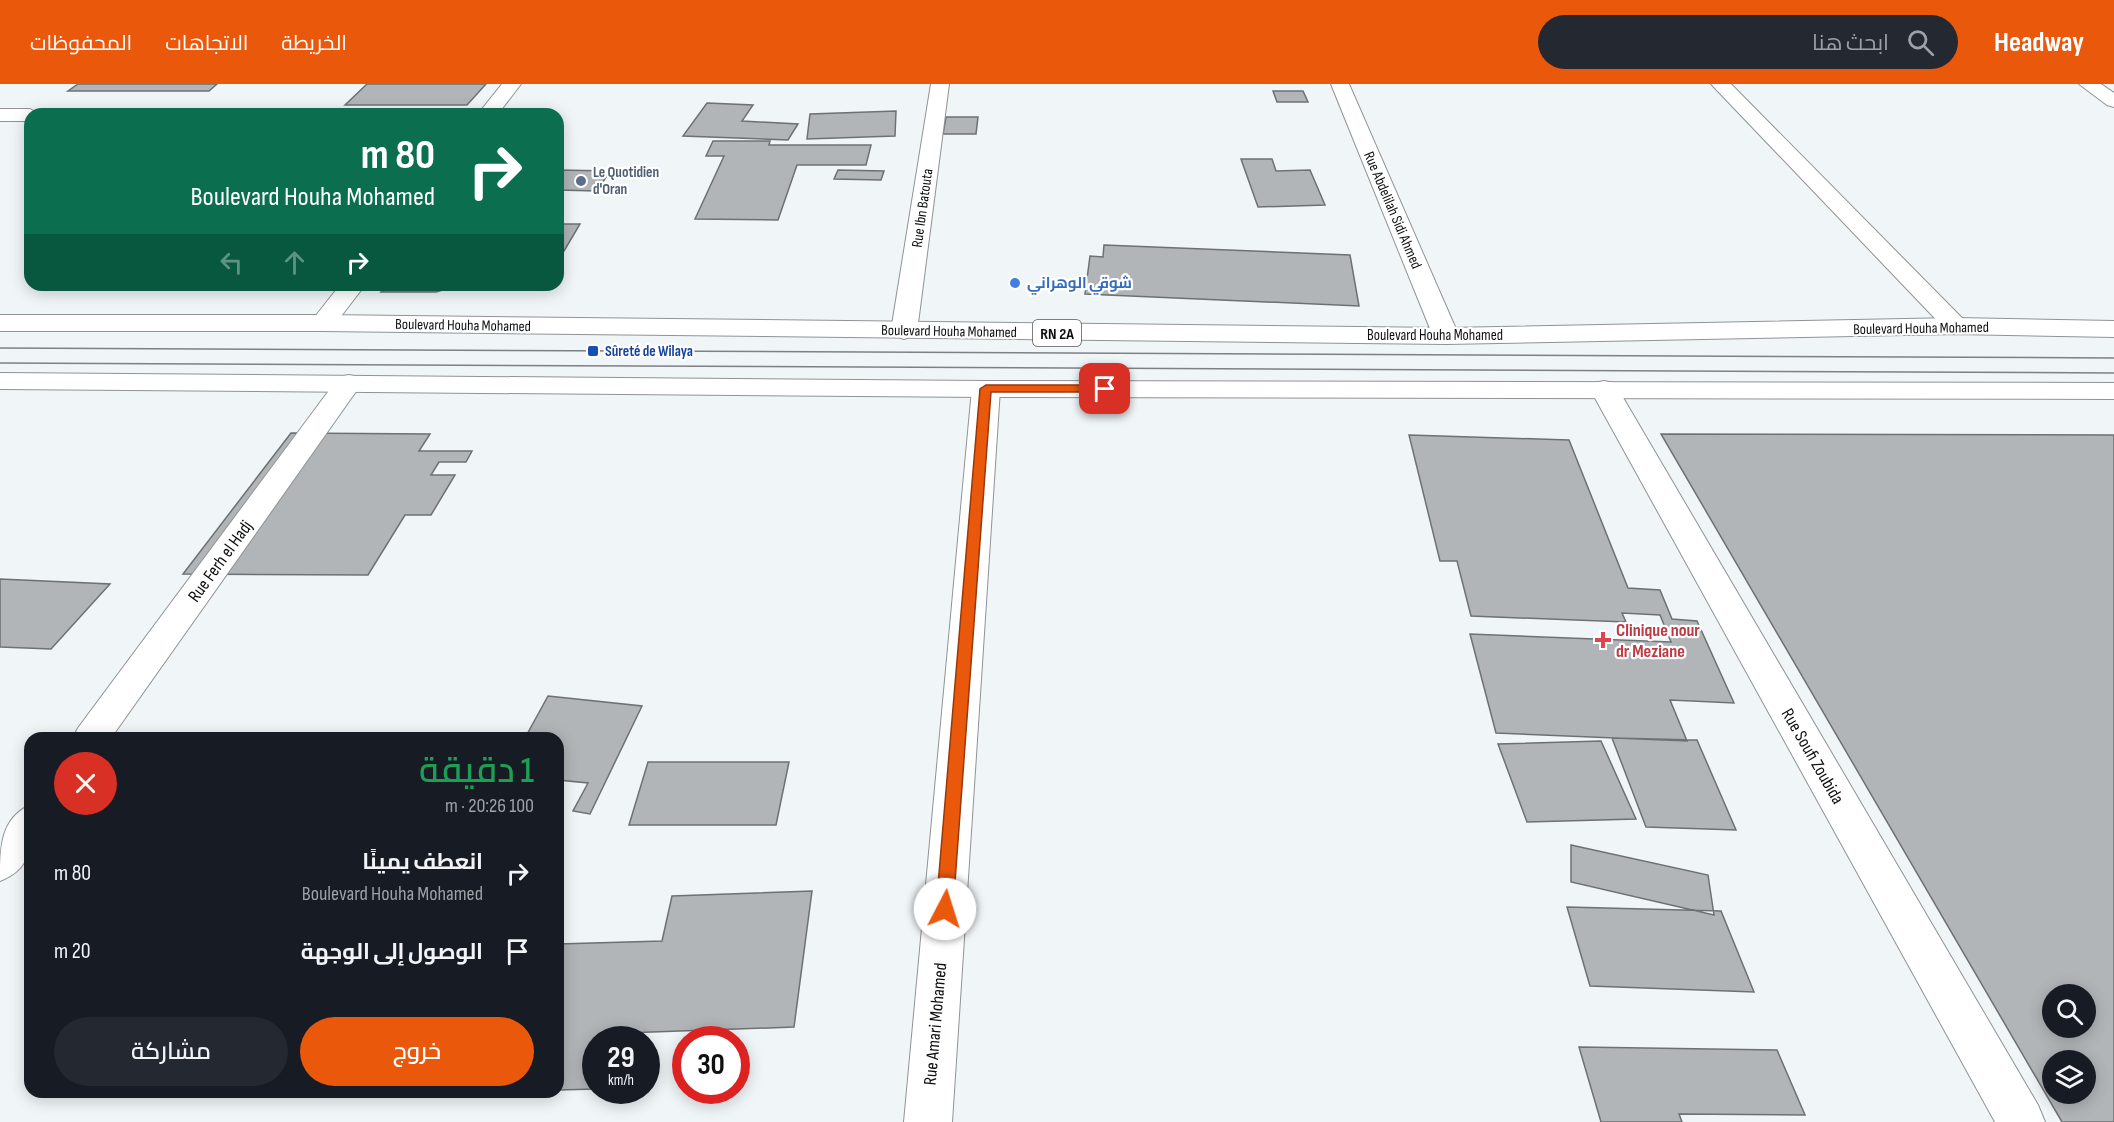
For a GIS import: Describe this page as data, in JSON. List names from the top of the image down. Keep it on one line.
{"streets":{"main road":["Rue Ibn Batouta","Rue Abdelilah Sidi Ahmed","Boulevard Houha Mohamed","RN 2A","Rue Ferh el Hadj","Rue Soufi Zoubida","Rue Amari Mohamed"]},"crossings":[["Rue Ibn Batouta","Boulevard Houha Mohamed"],["Rue Abdelilah Sidi Ahmed","Boulevard Houha Mohamed"]],"places":{"other":["Le Quotidien d'Oran","شوقي الوهراني"],"transit":["Sûreté de Wilaya"],"health":["Clinique nour dr Meziane"]},"page":{"header":"Headway","search":"ابحث هنا","nav":["الخريطة","الاتجاهات","المحفوظات"],"turn":["80 m","Boulevard Houha Mohamed"],"heading":["1 دقيقة","100 m · 20:26"],"list":[{"name":"انعطف يمينًا","note":"Boulevard Houha Mohamed","value":"80 m"},{"name":"الوصول إلى الوجهة","value":"20 m"}],"buttons":["خروج","مشاركة"],"speed":"29 km/h","limit":"30"}}
